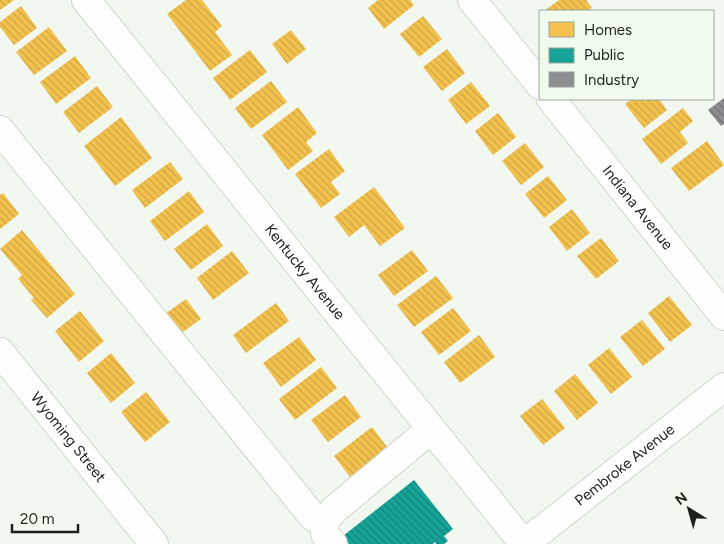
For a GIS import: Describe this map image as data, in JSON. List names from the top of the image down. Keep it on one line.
{"streets":{"street":["Indiana Avenue","Kentucky Avenue","Wyoming Street","Pembroke Avenue"]},"crossings":[["Kentucky Avenue","Pembroke Avenue"]],"legend":["Homes","Public","Industry"],"scale_bar":"20 m","north":"top left"}
